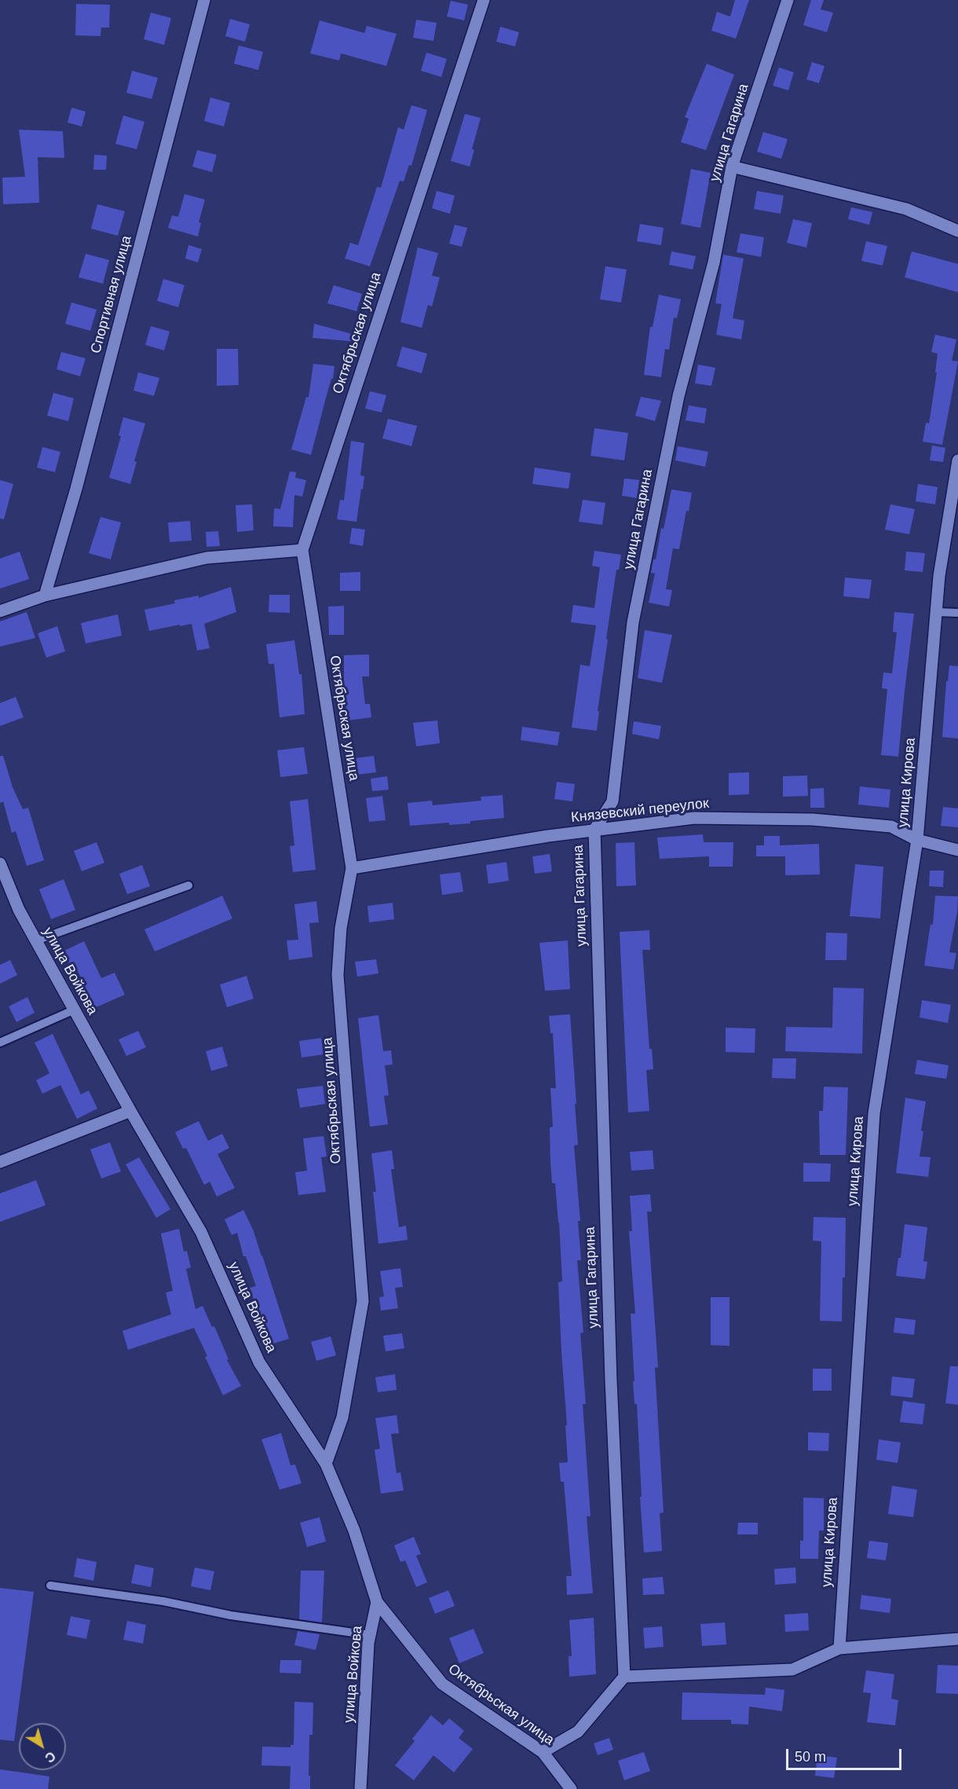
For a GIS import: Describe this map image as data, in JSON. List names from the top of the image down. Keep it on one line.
{"streets":{"street":["улица Гагарина","Спортивная улица","Октябрьская улица","улица Кирова","Князевский переулок","улица Войкова"]},"crossings":[["улица Гагарина","Князевский переулок"],["Октябрьская улица","Князевский переулок"],["Октябрьская улица","улица Войкова"],["улица Кирова","Князевский переулок"]],"scale_bar":"50 m","north":"bottom right"}
